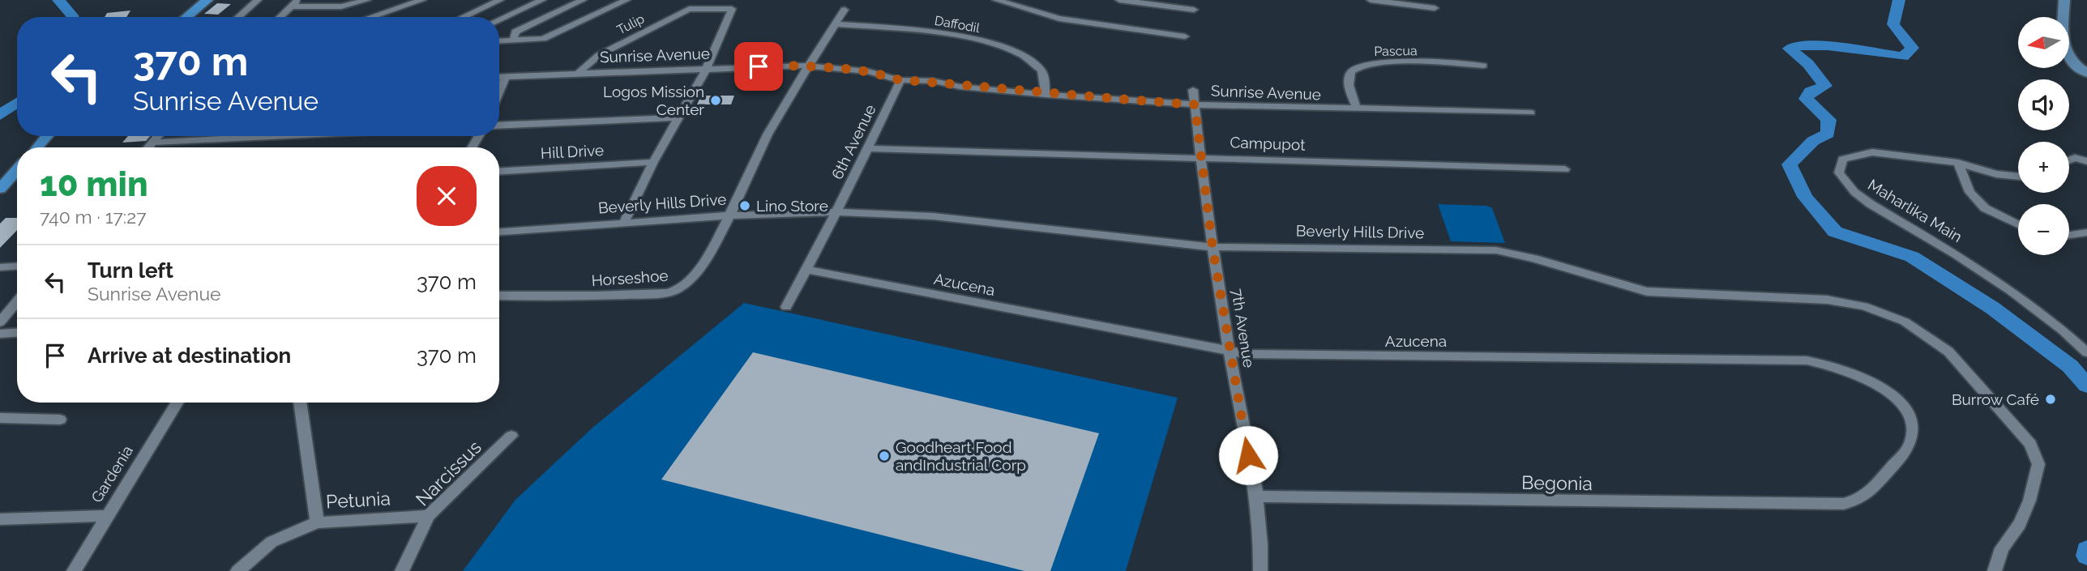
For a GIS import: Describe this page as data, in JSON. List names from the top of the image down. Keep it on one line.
{"streets":{"street":["Tulip","Daffodil","Pascua","Sunrise Avenue","6th Avenue","Campupot","Hill Drive","Beverly Hills Drive","Maharlika Main","Horseshoe","Azucena","7th Avenue","Narcissus","Gardenia","Begonia","Petunia"]},"crossings":[["Tulip","Sunrise Avenue"],["Daffodil","Sunrise Avenue"],["Daffodil","Horseshoe"],["Pascua","Sunrise Avenue"],["Sunrise Avenue","6th Avenue"],["Sunrise Avenue","Horseshoe"],["Sunrise Avenue","7th Avenue"],["6th Avenue","Campupot"],["6th Avenue","Beverly Hills Drive"],["6th Avenue","Azucena"],["Campupot","7th Avenue"],["Beverly Hills Drive","Horseshoe"],["Beverly Hills Drive","7th Avenue"],["Azucena","7th Avenue"],["Azucena","Begonia"],["7th Avenue","Begonia"],["Narcissus","Petunia"]],"places":["Logos Mission Center","Lino Store","Burrow Café","Goodheart Food andIndustrial Corp"],"north":"left","page":{"map_buttons":["+","−"],"turn":["370 m","Sunrise Avenue"],"heading":["10 min","740 m · 17:27"],"list":[{"name":"Turn left","note":"Sunrise Avenue","value":"370 m"},{"name":"Arrive at destination","value":"370 m"}]}}
